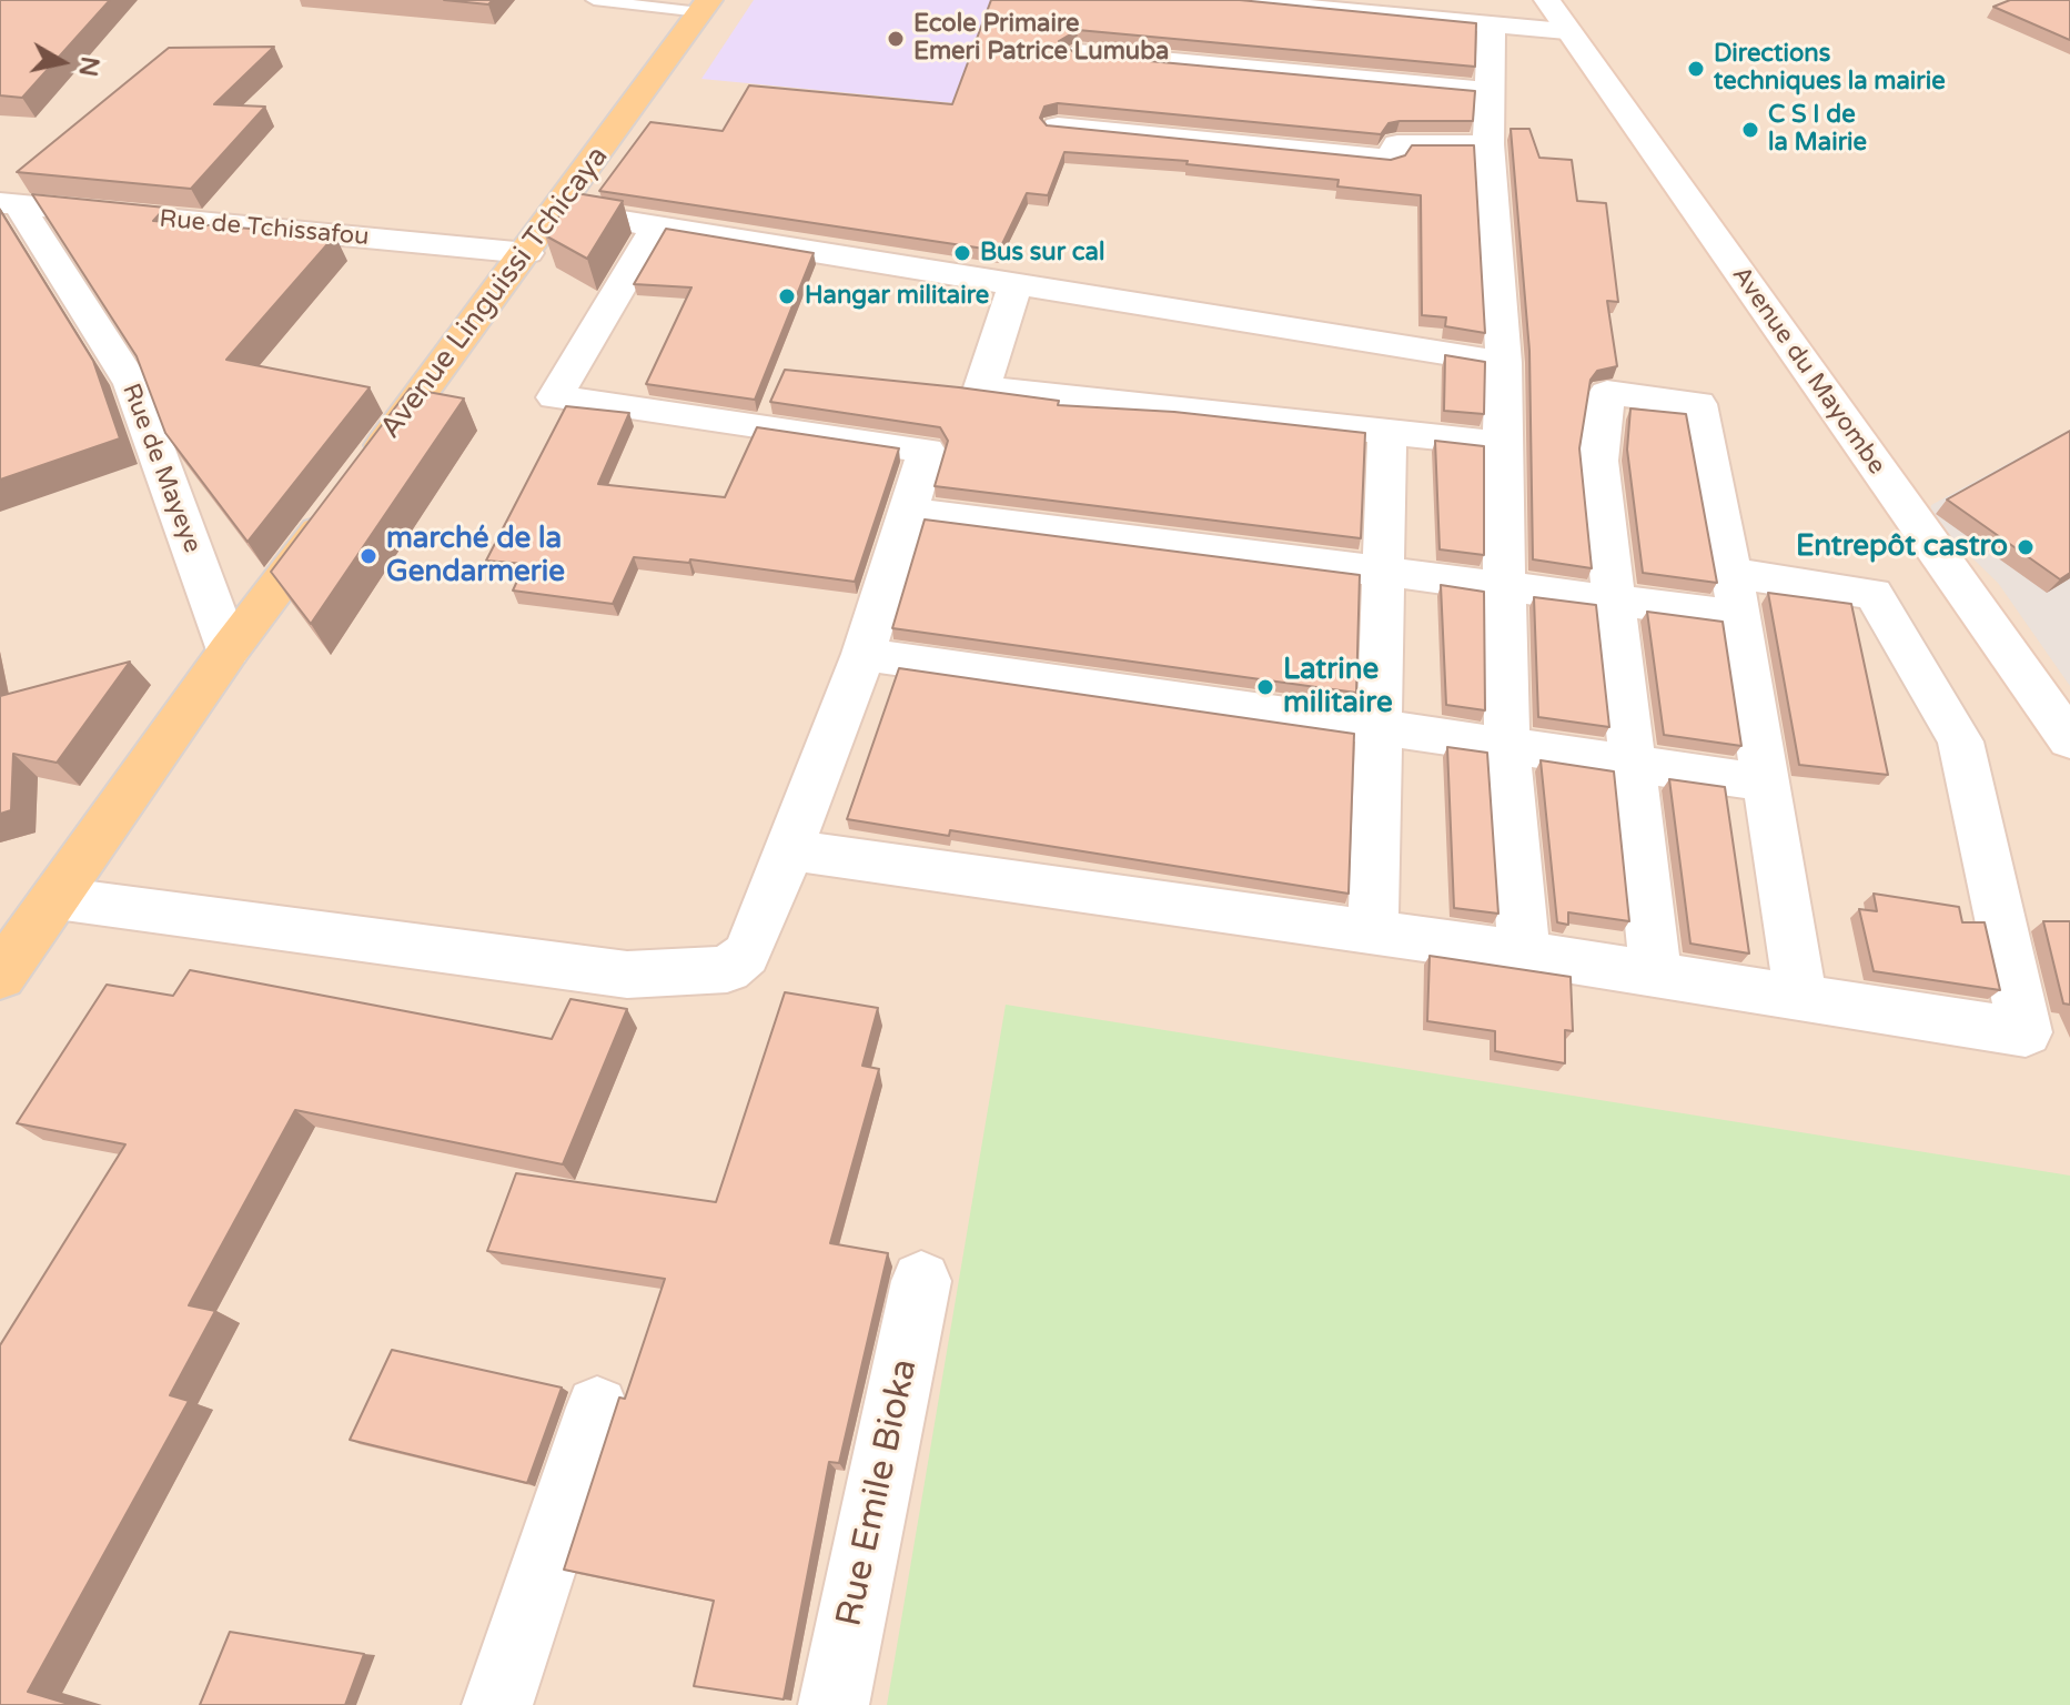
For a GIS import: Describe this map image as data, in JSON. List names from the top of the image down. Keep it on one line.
{"streets":{"main road":["Avenue Linguissi Tchicaya"],"street":["Rue de Tchissafou","Avenue du Mayombe","Rue de Mayeye","Rue Emile Bioka"]},"crossings":[["Rue de Tchissafou","Avenue Linguissi Tchicaya"],["Rue de Tchissafou","Rue de Mayeye"],["Avenue Linguissi Tchicaya","Rue de Mayeye"]],"places":["Ecole Primaire Emeri Patrice Lumuba","Directions techniques la mairie","C S I de la Mairie","Bus sur cal","Hangar militaire","Entrepôt castro","marché de la Gendarmerie","Latrine militaire"],"north":"right"}
